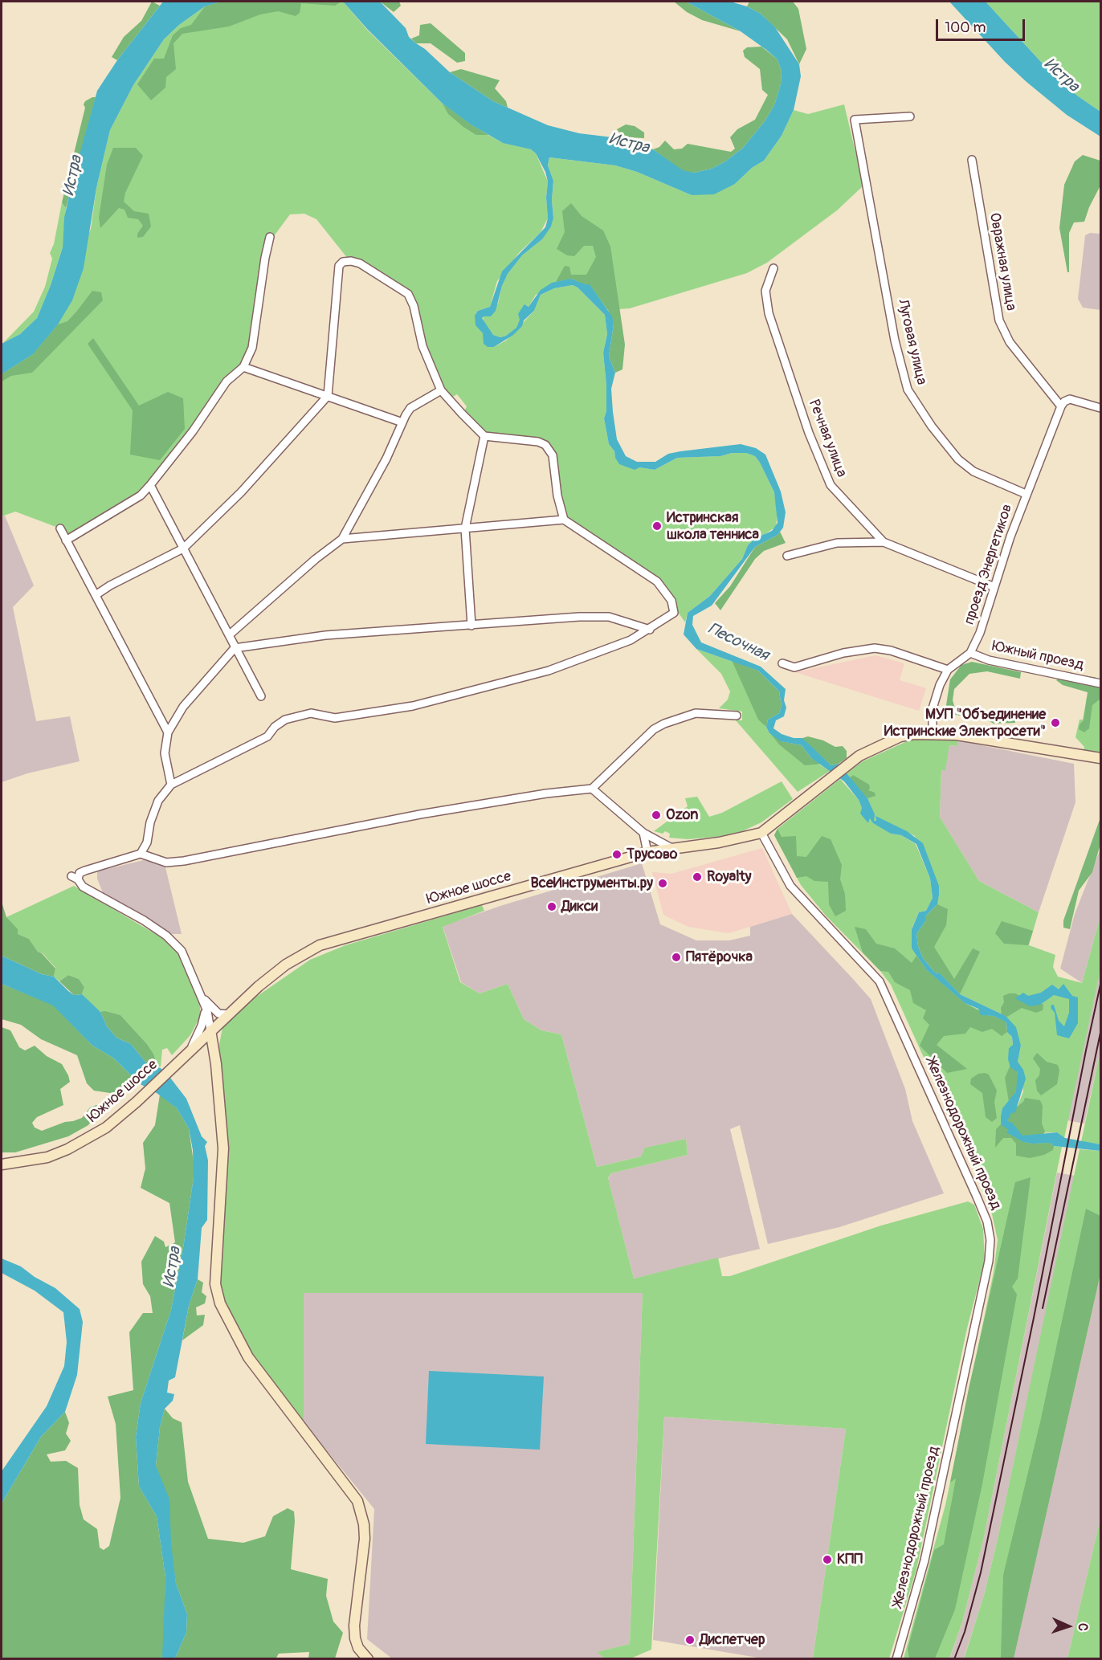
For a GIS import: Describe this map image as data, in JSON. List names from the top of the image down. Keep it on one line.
{"streets":{"main road":["Южное шоссе"],"street":["Овражная улица","Луговая улица","Речная улица","проезд Энергетиков","Южный проезд","Железнодорожный проезд"]},"crossings":[["Овражная улица","проезд Энергетиков"],["Луговая улица","проезд Энергетиков"],["Речная улица","проезд Энергетиков"],["проезд Энергетиков","Южный проезд"],["Южное шоссе","Железнодорожный проезд"]],"water":["Истра","Песочная"],"places":["Истринская школа тенниса","МУП \"Объединение Истринские Электросети\"","Ozon","Трусово","Royalty","ВсеИнструменты.ру","Дикси","Пятёрочка","КПП","Диспетчер"],"scale_bar":"100 m","north":"right"}
